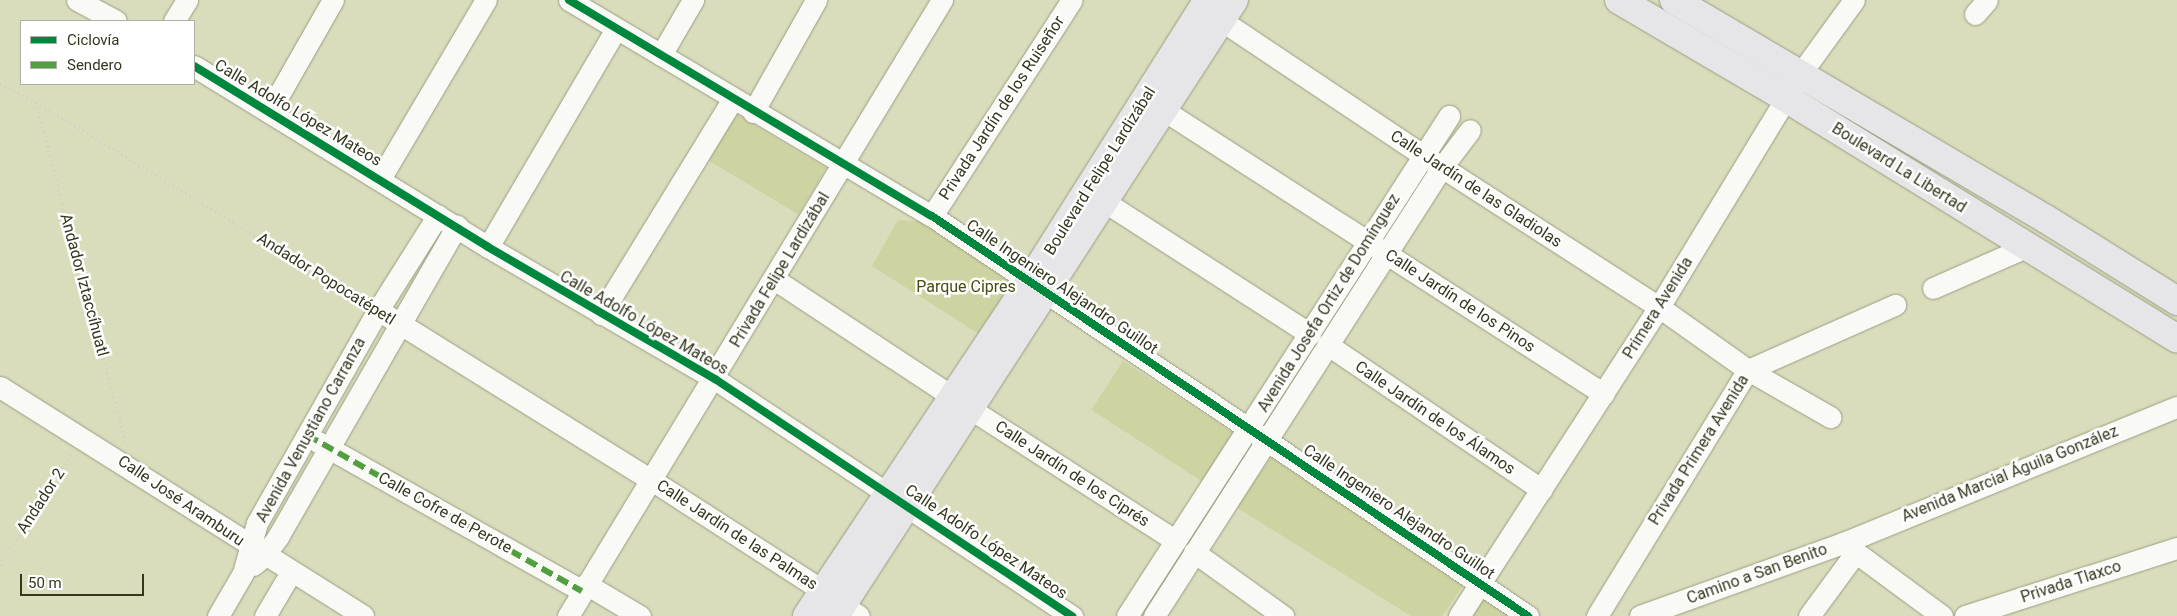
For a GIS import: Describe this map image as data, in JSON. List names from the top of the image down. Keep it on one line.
{"streets":{"main road":["Boulevard La Libertad","Boulevard Felipe Lardizábal"],"street":["Privada Jardín de los Ruiseñor","Calle Adolfo López Mateos","Calle Jardín de las Gladiolas","Privada Felipe Lardizábal","Andador Popocatépetl","Calle Ingeniero Alejandro Guillot","Calle Jardín de los Pinos","Avenida Josefa Ortiz de Domínguez","Primera Avenida","Calle Jardín de los Álamos","Avenida Venustiano Carranza","Privada Primera Avenida","Calle Jardín de los Ciprés","Avenida Marcial Águila González","Calle José Aramburu","Calle Cofre de Perote","Calle Jardín de las Palmas","Camino a San Benito","Privada Tlaxco"],"path":["Andador Iztaccíhuatl","Andador 2"]},"crossings":[["Privada Jardín de los Ruiseñor","Calle Ingeniero Alejandro Guillot"],["Calle Adolfo López Mateos","Boulevard Felipe Lardizábal"],["Calle Adolfo López Mateos","Privada Felipe Lardizábal"],["Calle Adolfo López Mateos","Avenida Venustiano Carranza"],["Boulevard La Libertad","Primera Avenida"],["Boulevard Felipe Lardizábal","Calle Jardín de las Gladiolas"],["Boulevard Felipe Lardizábal","Calle Ingeniero Alejandro Guillot"],["Boulevard Felipe Lardizábal","Calle Jardín de los Pinos"],["Boulevard Felipe Lardizábal","Calle Jardín de los Ciprés"],["Boulevard Felipe Lardizábal","Calle Jardín de las Palmas"],["Calle Jardín de las Gladiolas","Avenida Josefa Ortiz de Domínguez"],["Calle Jardín de las Gladiolas","Primera Avenida"],["Calle Jardín de las Gladiolas","Privada Primera Avenida"],["Privada Felipe Lardizábal","Andador Popocatépetl"],["Privada Felipe Lardizábal","Calle Ingeniero Alejandro Guillot"],["Privada Felipe Lardizábal","Calle Jardín de los Ciprés"],["Privada Felipe Lardizábal","Calle Cofre de Perote"],["Privada Felipe Lardizábal","Calle Jardín de las Palmas"],["Andador Popocatépetl","Andador Iztaccíhuatl"],["Andador Popocatépetl","Avenida Venustiano Carranza"],["Andador Popocatépetl","Calle Jardín de las Palmas"],["Andador Iztaccíhuatl","Calle José Aramburu"],["Calle Ingeniero Alejandro Guillot","Avenida Josefa Ortiz de Domínguez"],["Calle Ingeniero Alejandro Guillot","Primera Avenida"],["Calle Jardín de los Pinos","Avenida Josefa Ortiz de Domínguez"],["Calle Jardín de los Pinos","Primera Avenida"],["Avenida Josefa Ortiz de Domínguez","Calle Jardín de los Álamos"],["Avenida Josefa Ortiz de Domínguez","Calle Jardín de los Ciprés"],["Primera Avenida","Calle Jardín de los Álamos"],["Avenida Venustiano Carranza","Calle José Aramburu"],["Avenida Venustiano Carranza","Calle Cofre de Perote"],["Avenida Marcial Águila González","Camino a San Benito"],["Andador 2","Calle José Aramburu"]],"parks":["Parque Cipres"],"legend":["Ciclovía","Sendero"],"scale_bar":"50 m"}
